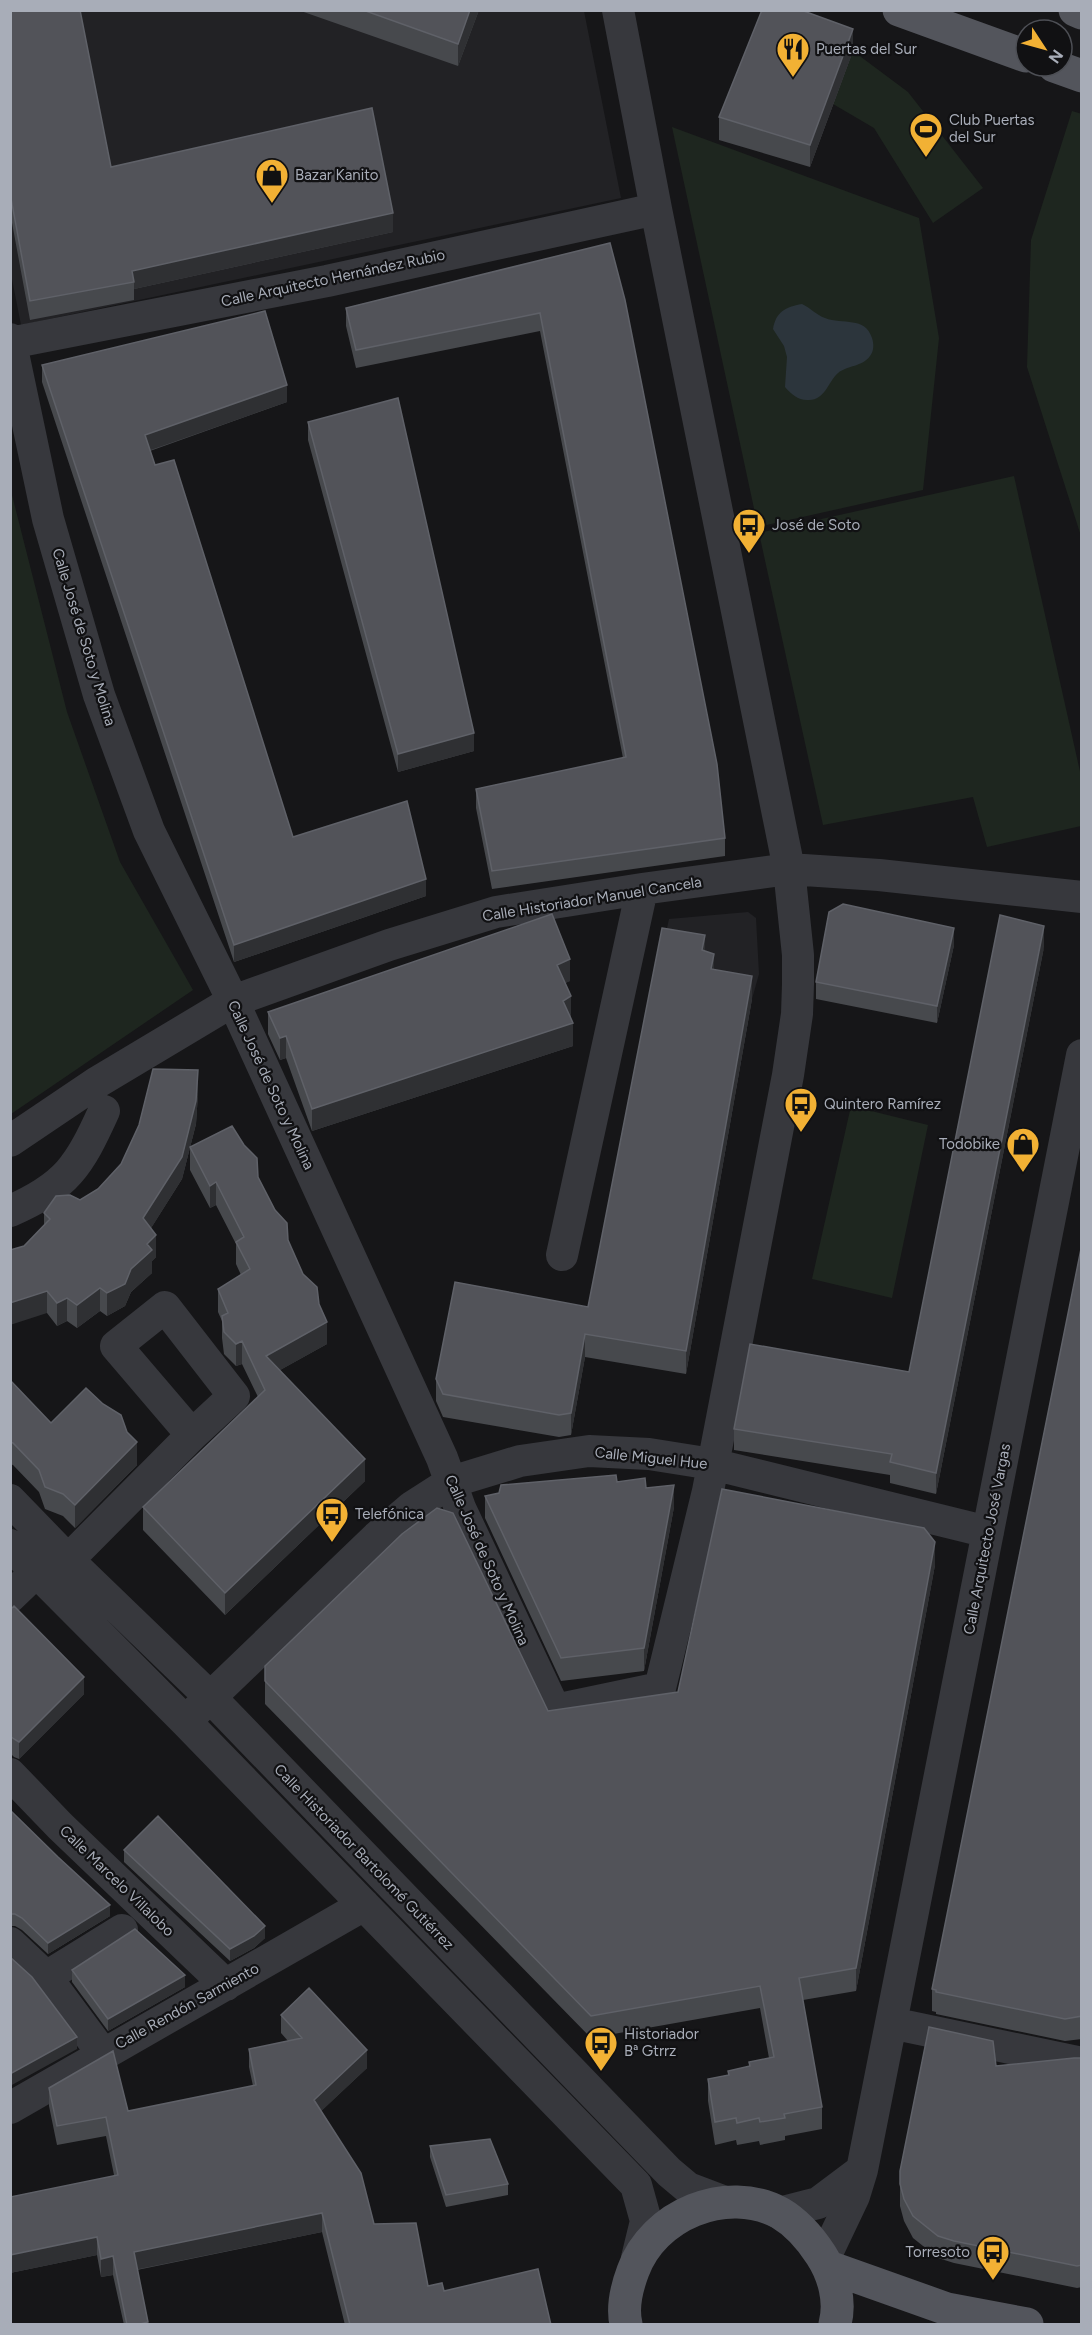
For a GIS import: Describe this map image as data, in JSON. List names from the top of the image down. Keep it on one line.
{"streets":{"street":["Calle Arquitecto Hernández Rubio","Calle José de Soto y Molina","Calle Historiador Manuel Cancela","Calle Miguel Hue","Calle Arquitecto José Vargas","Calle Historiador Bartolomé Gutiérrez","Calle Marcelo Villalobo","Calle Rendón Sarmiento"]},"crossings":[["Calle Arquitecto Hernández Rubio","Calle José de Soto y Molina"],["Calle José de Soto y Molina","Calle Historiador Manuel Cancela"],["Calle José de Soto y Molina","Calle Miguel Hue"],["Calle Miguel Hue","Calle Arquitecto José Vargas"],["Calle Miguel Hue","Calle Historiador Bartolomé Gutiérrez"],["Calle Marcelo Villalobo","Calle Rendón Sarmiento"]],"places":{"restaurant":["Puertas del Sur"],"sports":["Club Puertas del Sur"],"shop":["Bazar Kanito","Todobike"],"bus stop":["José de Soto","Quintero Ramírez","Telefónica","Historiador Bª Gtrrz","Torresoto"]},"north":"bottom right"}
